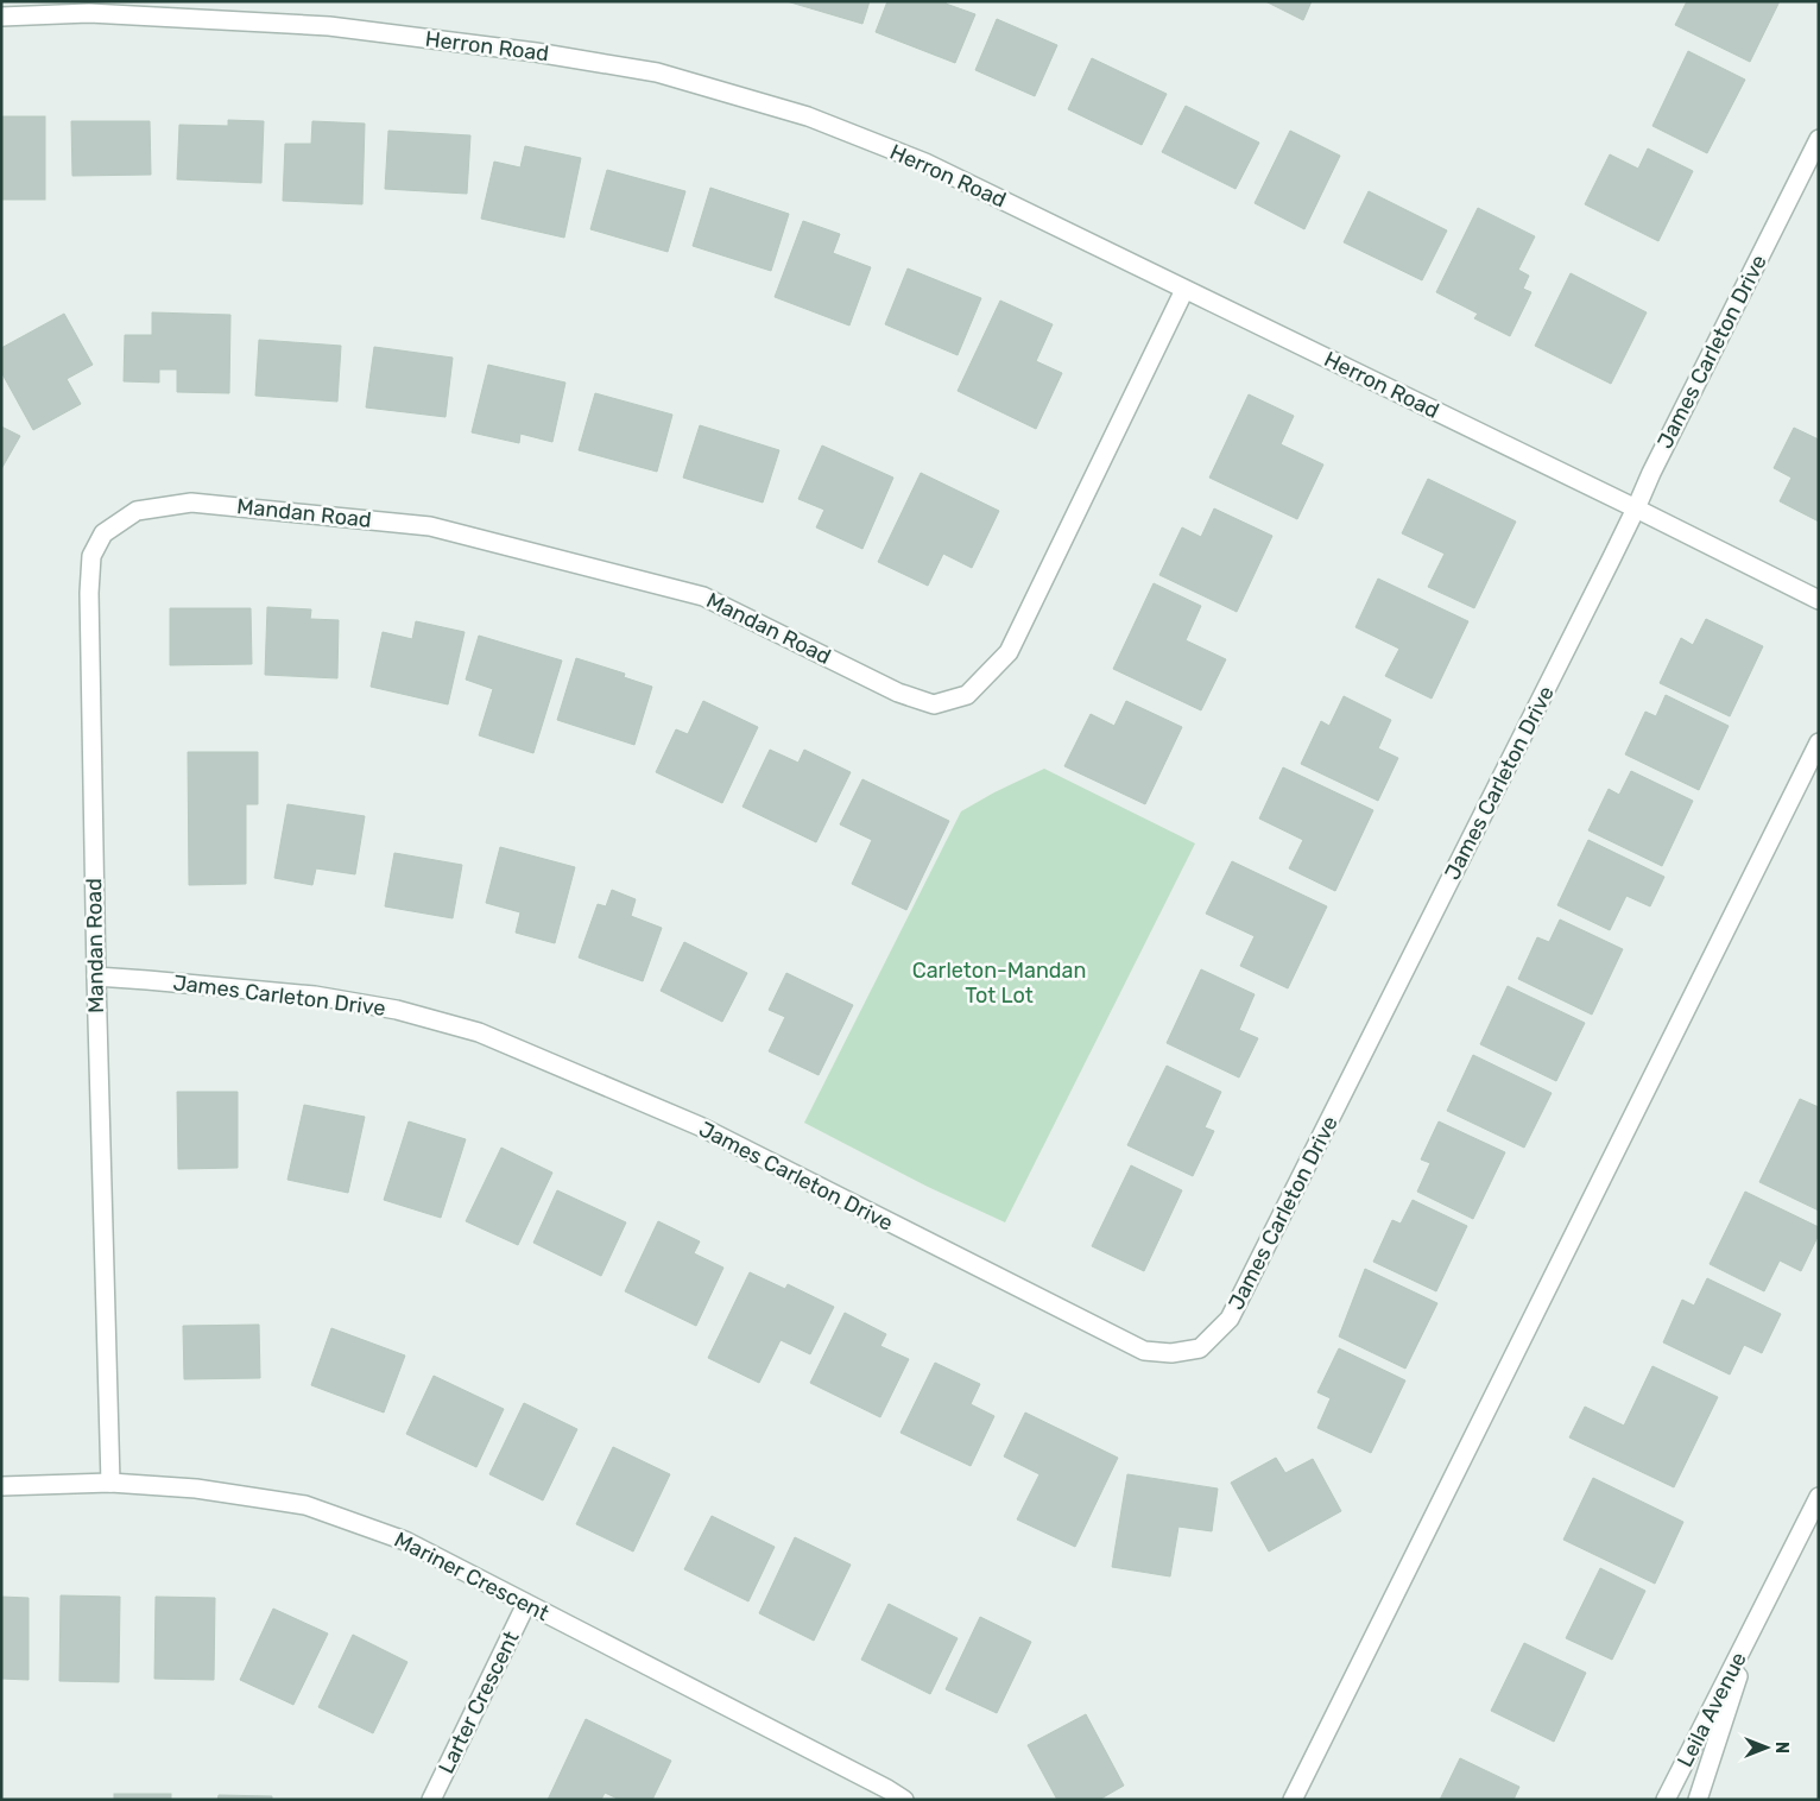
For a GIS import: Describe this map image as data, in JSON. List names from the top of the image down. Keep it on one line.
{"streets":{"street":["Herron Road","James Carleton Drive","Mandan Road","Mariner Crescent","Larter Crescent","Leila Avenue"]},"crossings":[["Herron Road","James Carleton Drive"],["Herron Road","Mandan Road"],["James Carleton Drive","Mandan Road"],["Mandan Road","Mariner Crescent"],["Mariner Crescent","Larter Crescent"]],"parks":["Carleton-Mandan Tot Lot"],"north":"right"}
